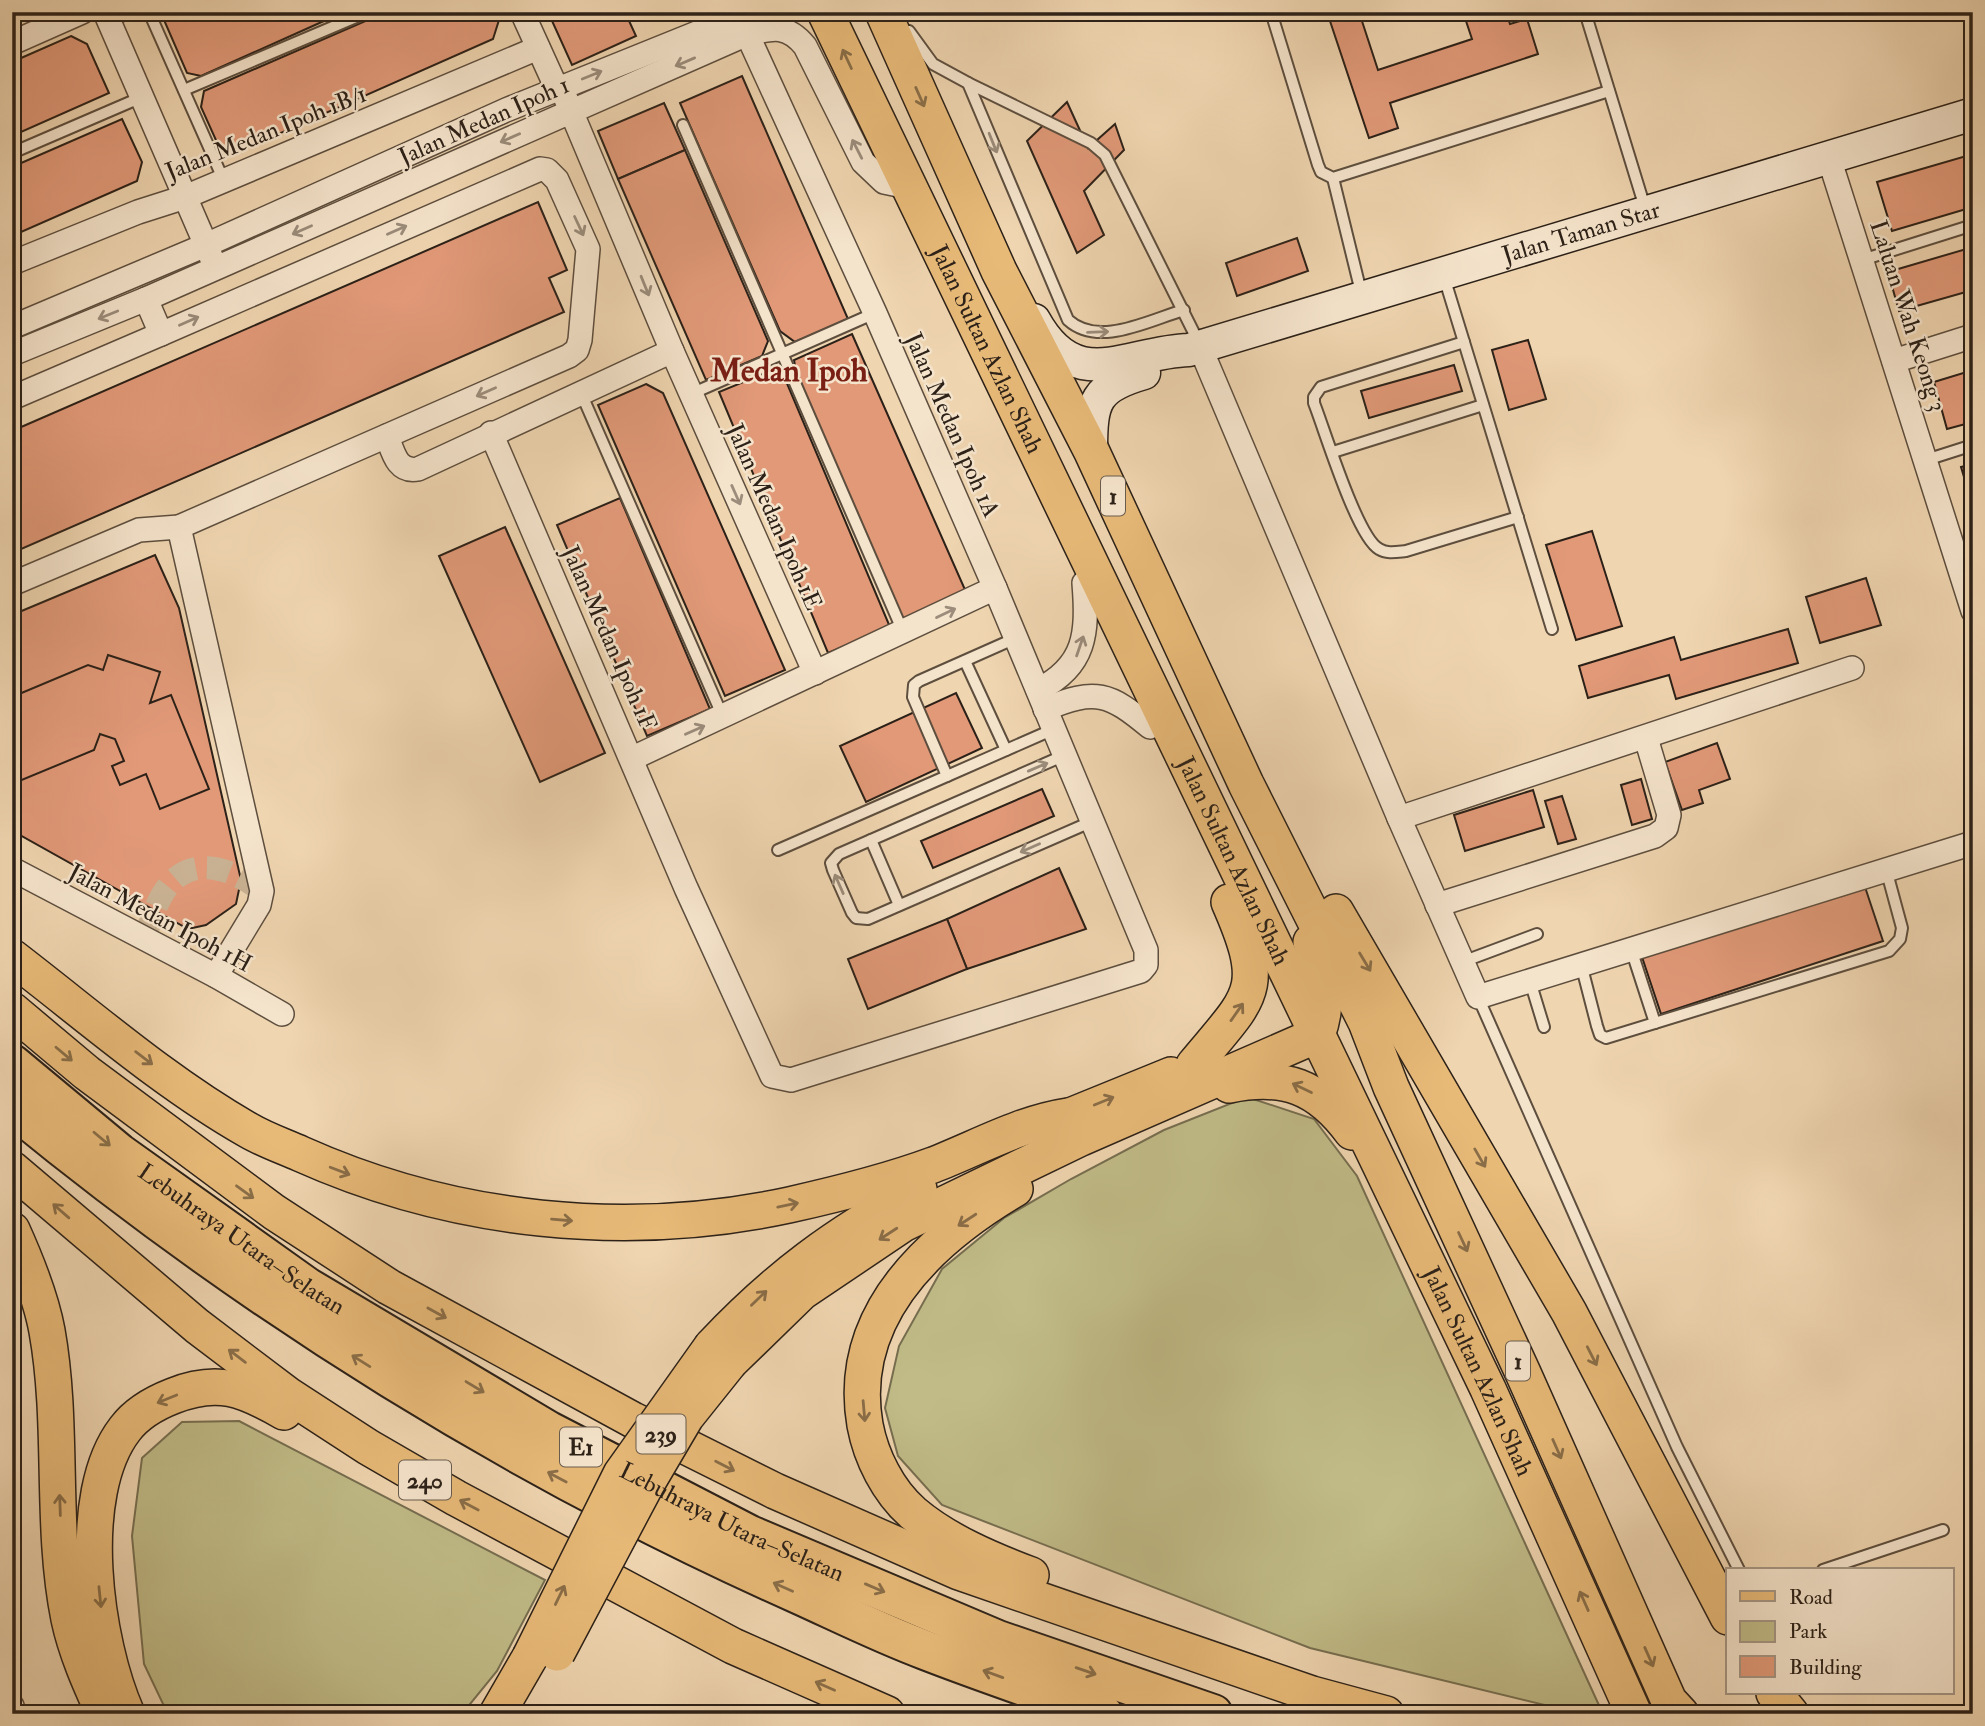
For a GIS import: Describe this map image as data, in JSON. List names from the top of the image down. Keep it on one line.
{"streets":{"highway":["Lebuhraya Utara–Selatan","E1"],"main road":["Jalan Sultan Azlan Shah","1","239","240"],"street":["Jalan Medan Ipoh 1","Jalan Medan Ipoh 1B/1","Jalan Taman Star","Laluan Wah Keong 3","Jalan Medan Ipoh 1A","Jalan Medan Ipoh 1E","Jalan Medan Ipoh 1F","Jalan Medan Ipoh 1H"]},"crossings":[["Jalan Medan Ipoh 1","Jalan Sultan Azlan Shah"],["Jalan Medan Ipoh 1","Jalan Medan Ipoh 1A"],["Jalan Medan Ipoh 1","Jalan Medan Ipoh 1E"],["Jalan Taman Star","Laluan Wah Keong 3"],["Jalan Taman Star","Jalan Sultan Azlan Shah"],["Jalan Medan Ipoh 1A","Jalan Medan Ipoh 1F"],["Jalan Medan Ipoh 1E","Jalan Medan Ipoh 1F"]],"one_way":["Jalan Medan Ipoh 1E"],"districts":["Medan Ipoh"],"legend":["Road","Park","Building"]}
